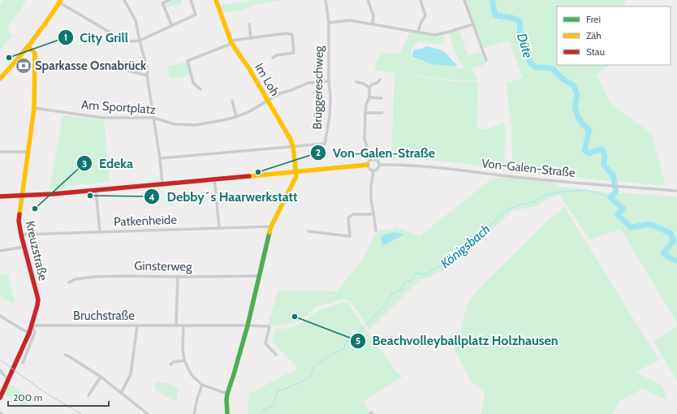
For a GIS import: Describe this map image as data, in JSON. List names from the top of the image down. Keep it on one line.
{"streets":{"street":["Im Loh","Brüggereschweg","Am Sportplatz","Von-Galen-Straße","Patkenheide","Kreuzstraße","Ginsterweg","Bruchstraße"]},"crossings":[["Im Loh","Brüggereschweg"],["Im Loh","Am Sportplatz"],["Brüggereschweg","Am Sportplatz"],["Am Sportplatz","Kreuzstraße"],["Patkenheide","Kreuzstraße"],["Kreuzstraße","Bruchstraße"]],"water":["Düte","Königsbach"],"places":{"other":["City Grill","Von-Galen-Straße","Debby´s Haarwerkstatt","Edeka","Beachvolleyballplatz Holzhausen"],"bank":["Sparkasse Osnabrück"]},"legend":["Frei","Zäh","Stau"],"scale_bar":"200 m"}
